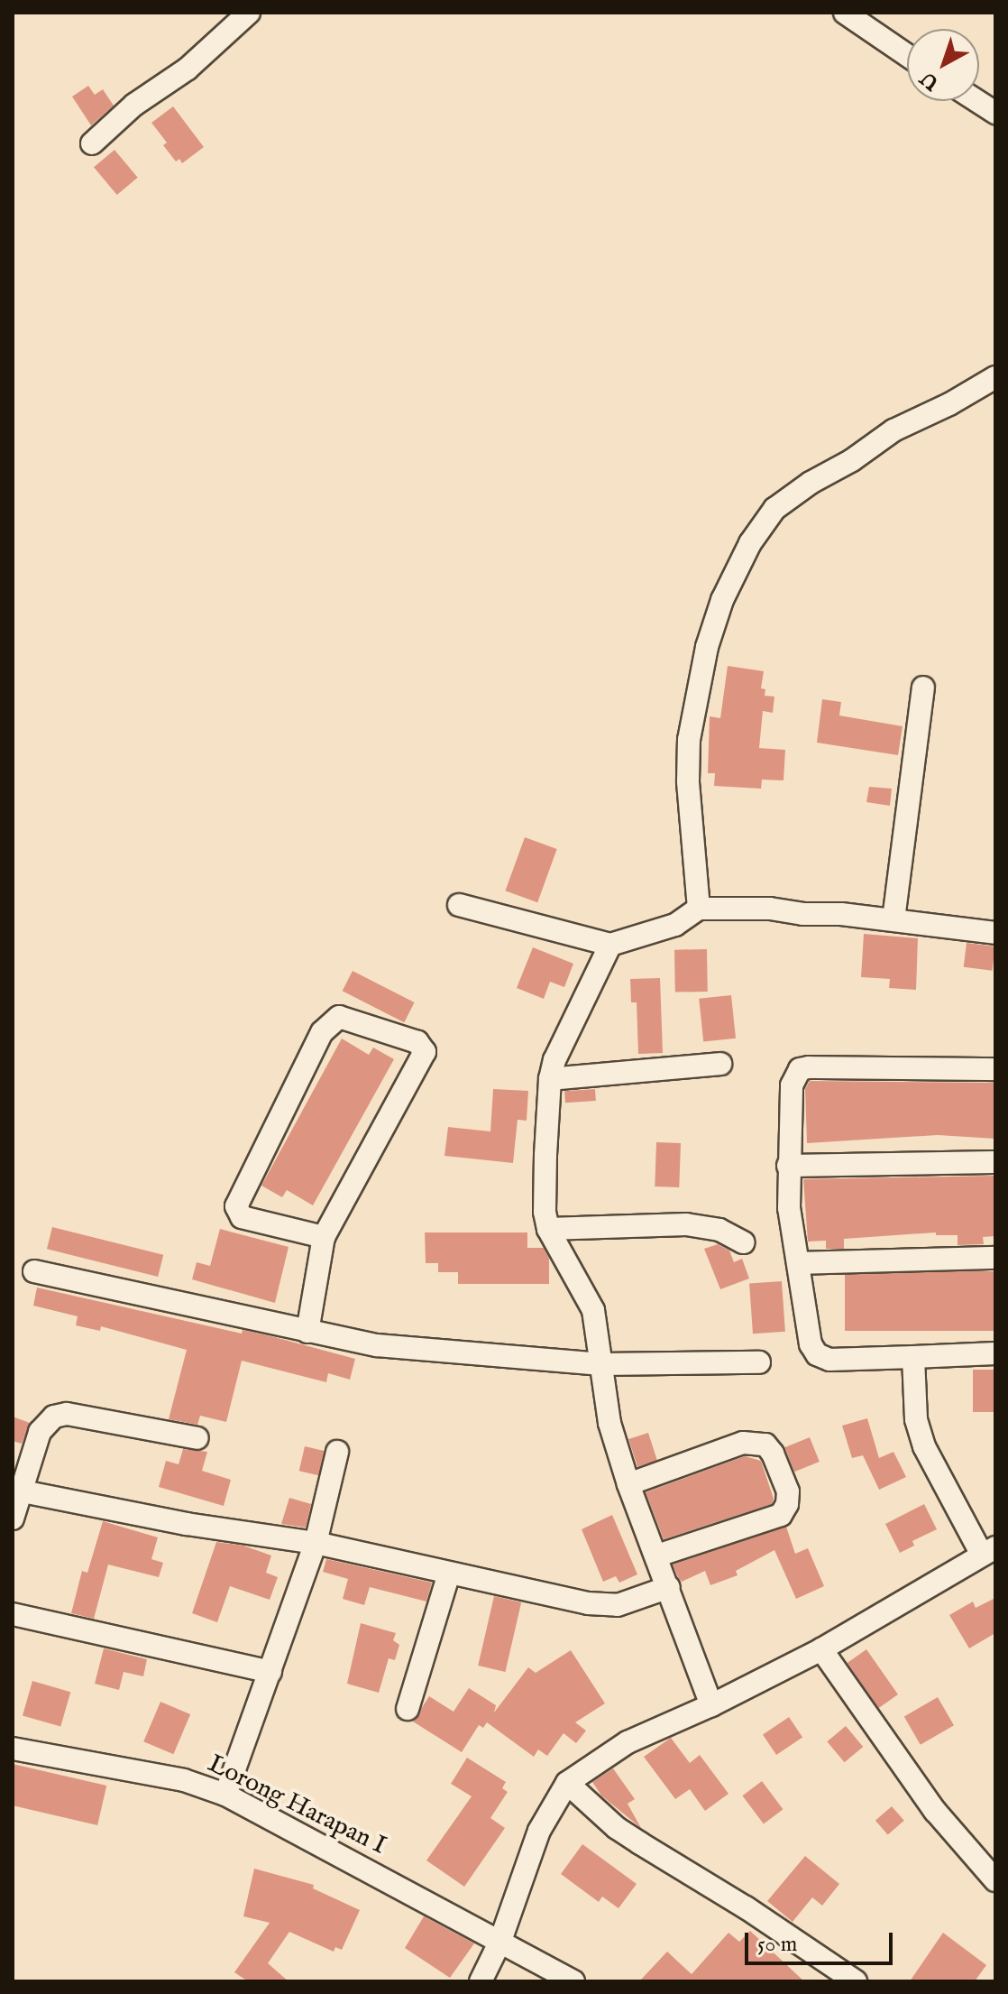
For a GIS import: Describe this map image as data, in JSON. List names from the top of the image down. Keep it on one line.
{"streets":{"street":["Lorong Harapan I"]},"scale_bar":"50 m","north":"bottom left"}
